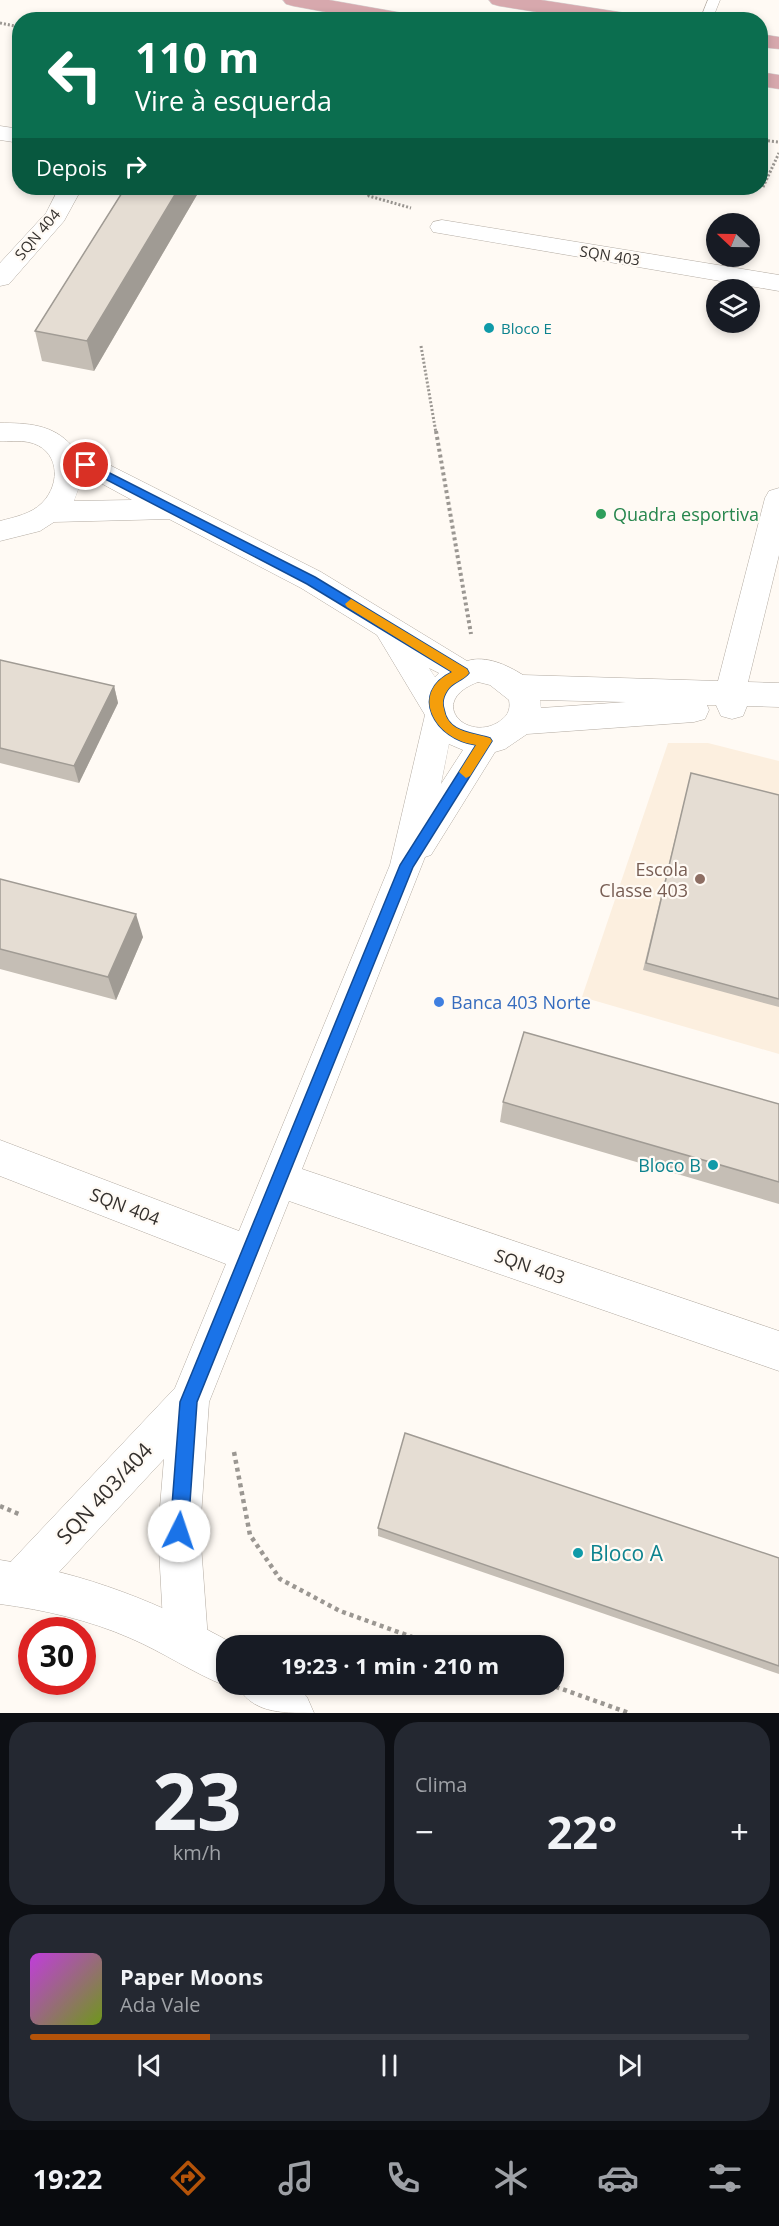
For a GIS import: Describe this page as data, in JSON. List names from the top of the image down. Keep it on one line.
{"streets":{"street":["SQN 404","SQN 403","SQN 403/404"]},"crossings":[["SQN 404","SQN 403/404"],["SQN 403","SQN 403/404"]],"places":["Bloco E","Quadra esportiva","Escola Classe 403","Banca 403 Norte","Bloco B","Bloco A"],"north":"left","page":{"turn":["110 m","Vire à esquerda"],"then":"Depois","limit":"30","trip":"19:23 · 1 min · 210 m","tile":[["23","km/h"],"Clima"],"heat":["−","22°","+"],"song":["Paper Moons","Ada Vale"],"tabs":"19:22"}}
